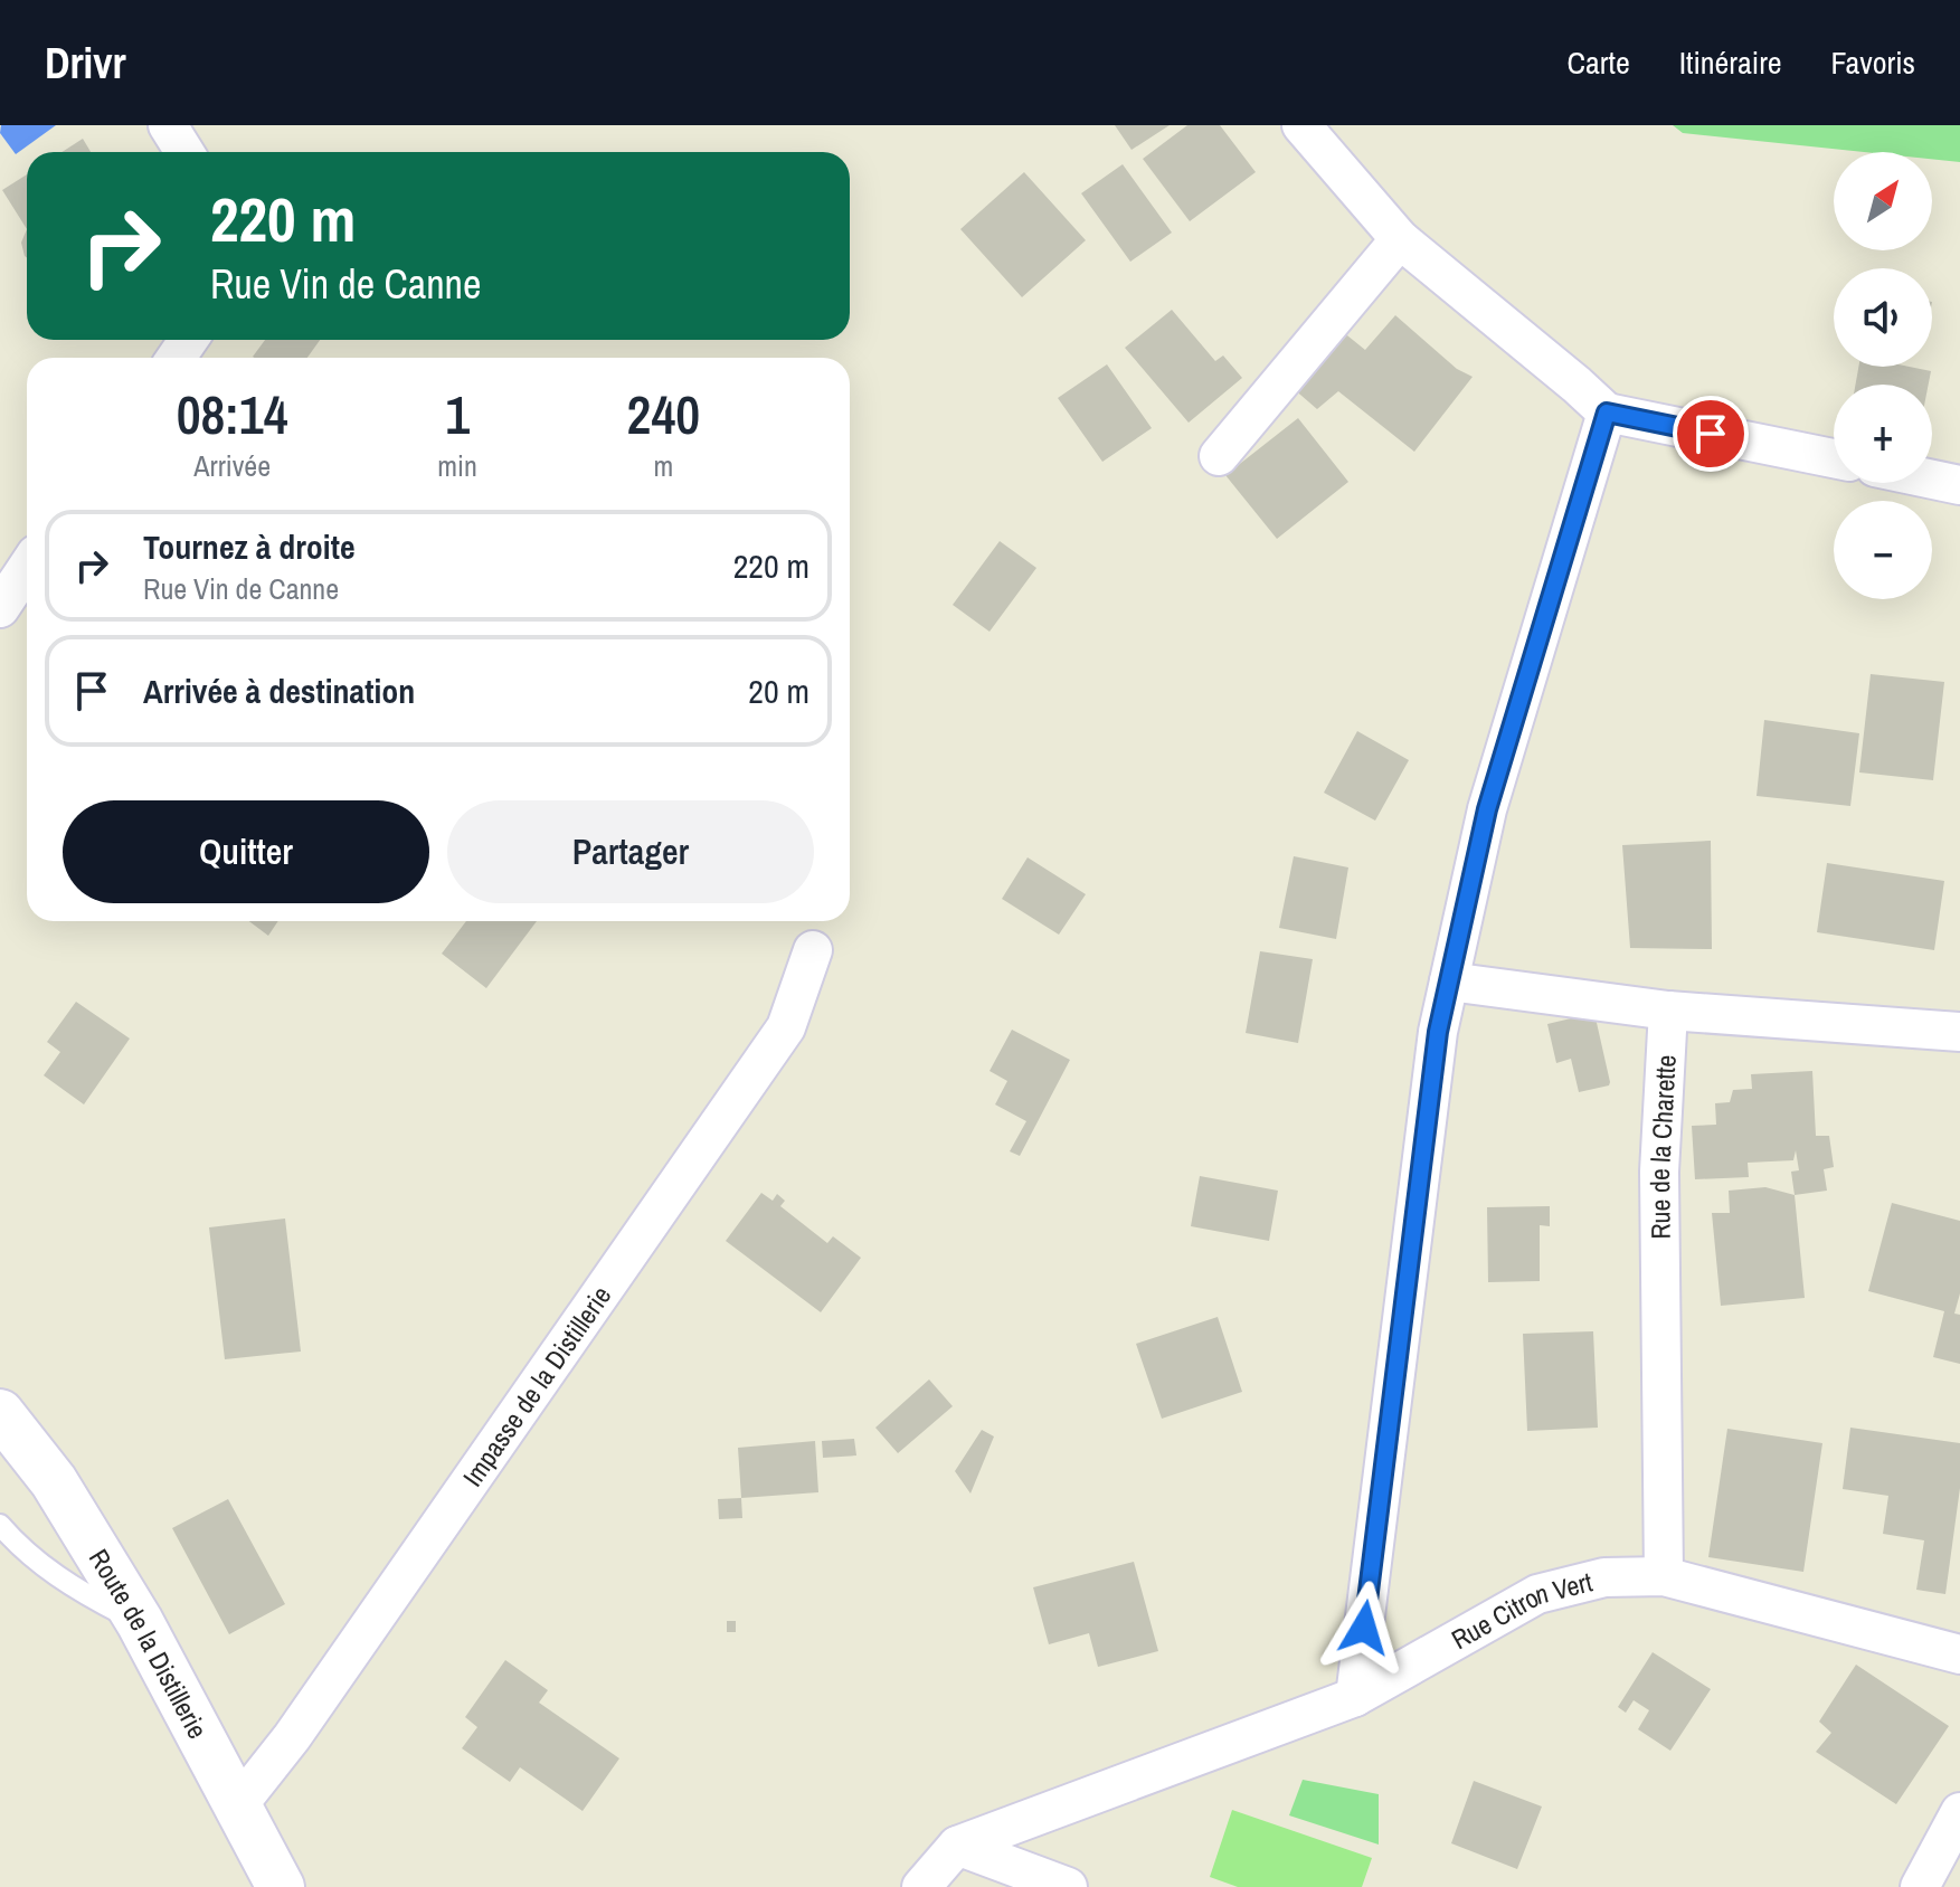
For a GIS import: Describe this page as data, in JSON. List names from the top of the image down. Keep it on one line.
{"streets":{"street":["Rue de la Charette","Impasse de la Distillerie","Rue Citron Vert","Route de la Distillerie"]},"crossings":[["Rue de la Charette","Rue Citron Vert"],["Impasse de la Distillerie","Route de la Distillerie"]],"north":"top right","page":{"header":"Drivr","nav":["Carte","Itinéraire","Favoris"],"map_buttons":["+","−"],"turn":["220 m","Rue Vin de Canne"],"eta":["08:14","Arrivée","1","min","240","m"],"list":[{"name":"Tournez à droite","note":"Rue Vin de Canne","value":"220 m"},{"name":"Arrivée à destination","value":"20 m"}],"buttons":["Quitter","Partager"]}}
